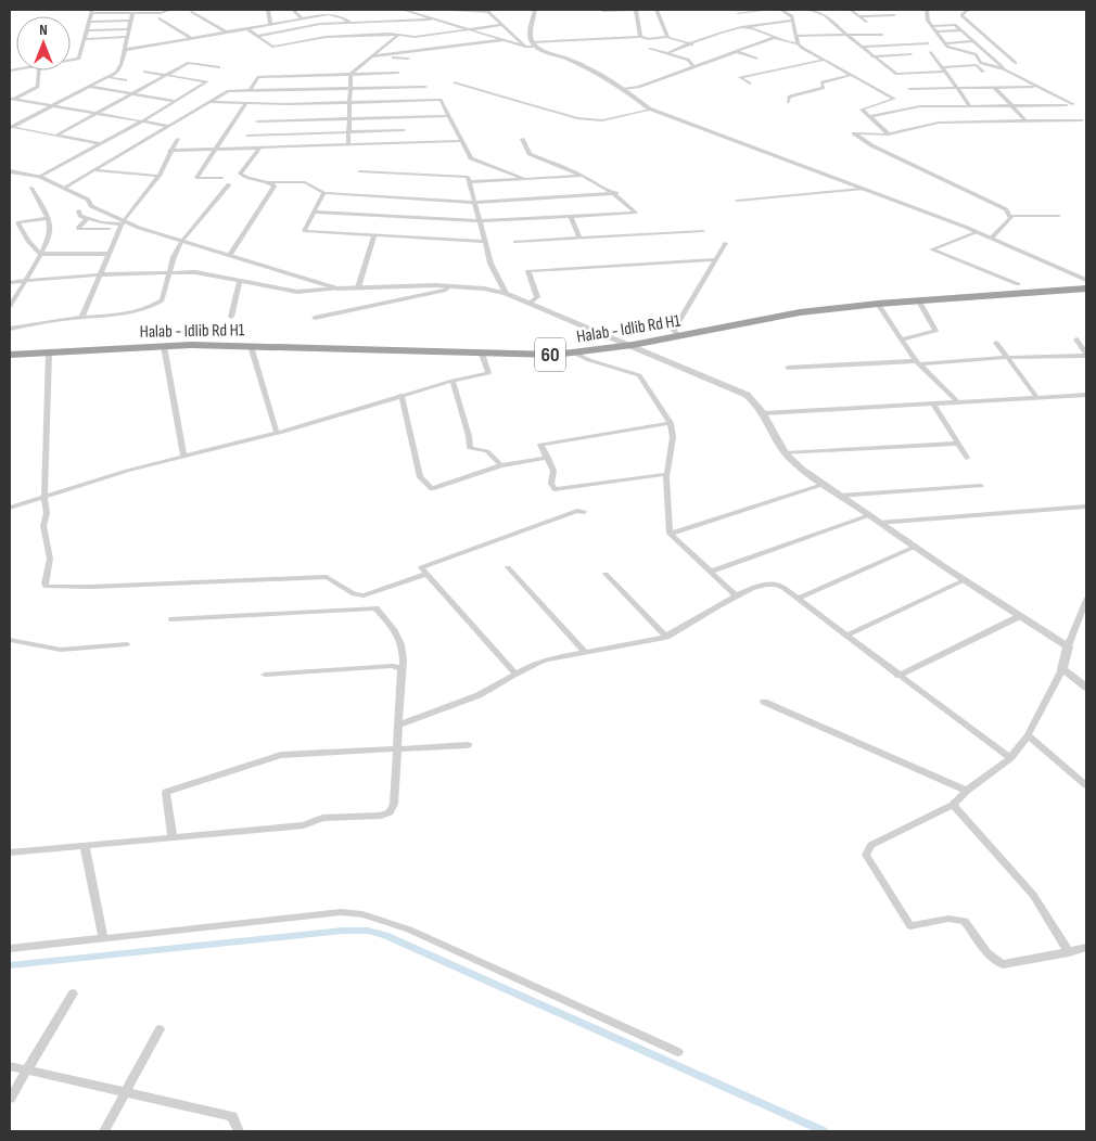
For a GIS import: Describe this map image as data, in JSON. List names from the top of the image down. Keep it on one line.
{"streets":{"highway":["Halab - Idlib Rd H1","60"]},"north":"top"}
